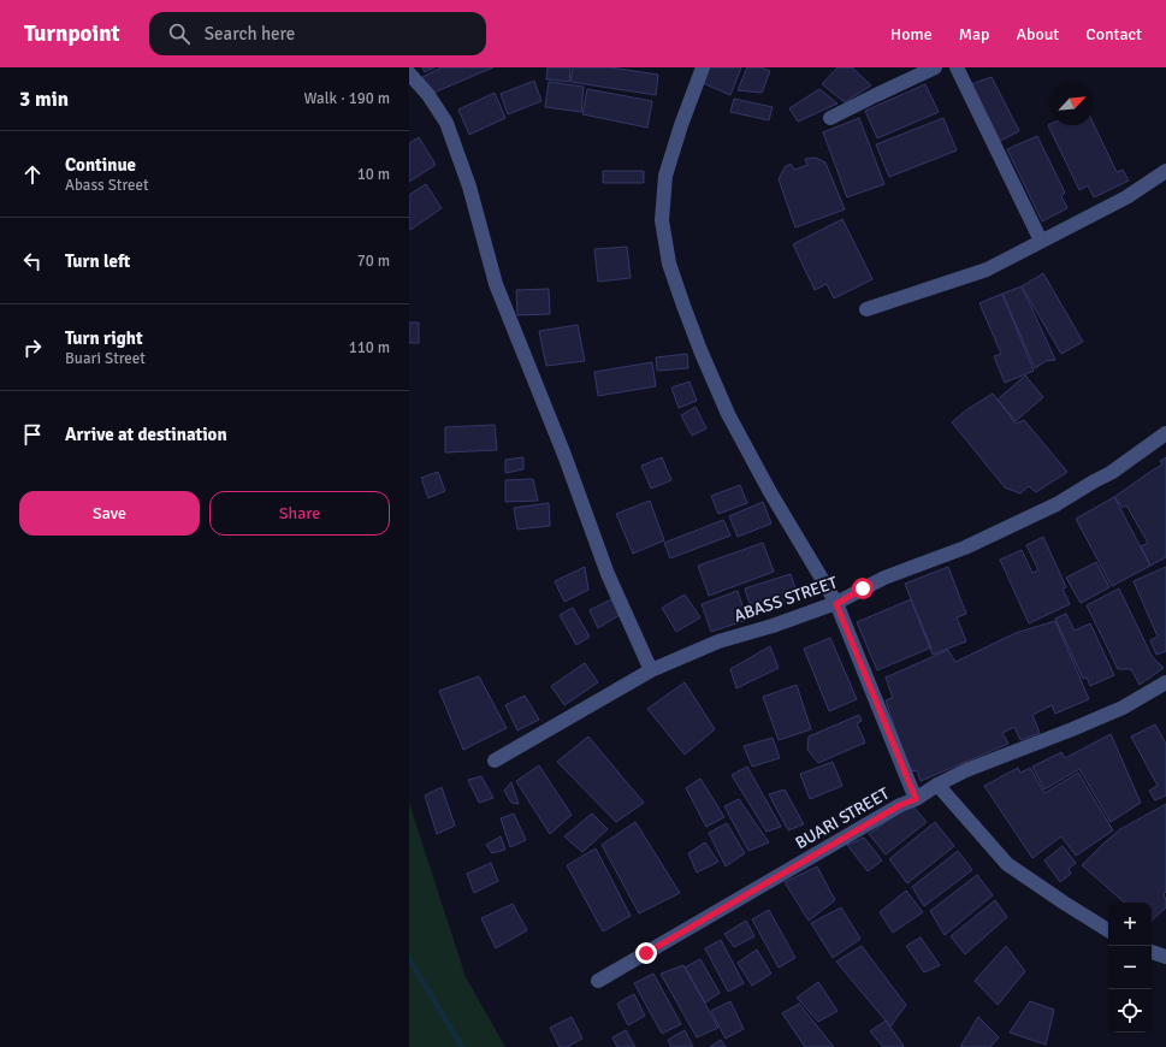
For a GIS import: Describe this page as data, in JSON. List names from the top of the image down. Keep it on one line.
{"streets":{"street":["ABASS STREET","BUARI STREET"]},"north":"top right","page":{"header":"Turnpoint","search":"Search here","nav":["Home","Map","About","Contact"],"heading":["3 min","Walk · 190 m"],"list":[["Continue","Abass Street","10 m"],["Turn left","70 m"],["Turn right","Buari Street","110 m"],"Arrive at destination"],"buttons":["Save","Share"],"map_buttons":["+","−"]}}
